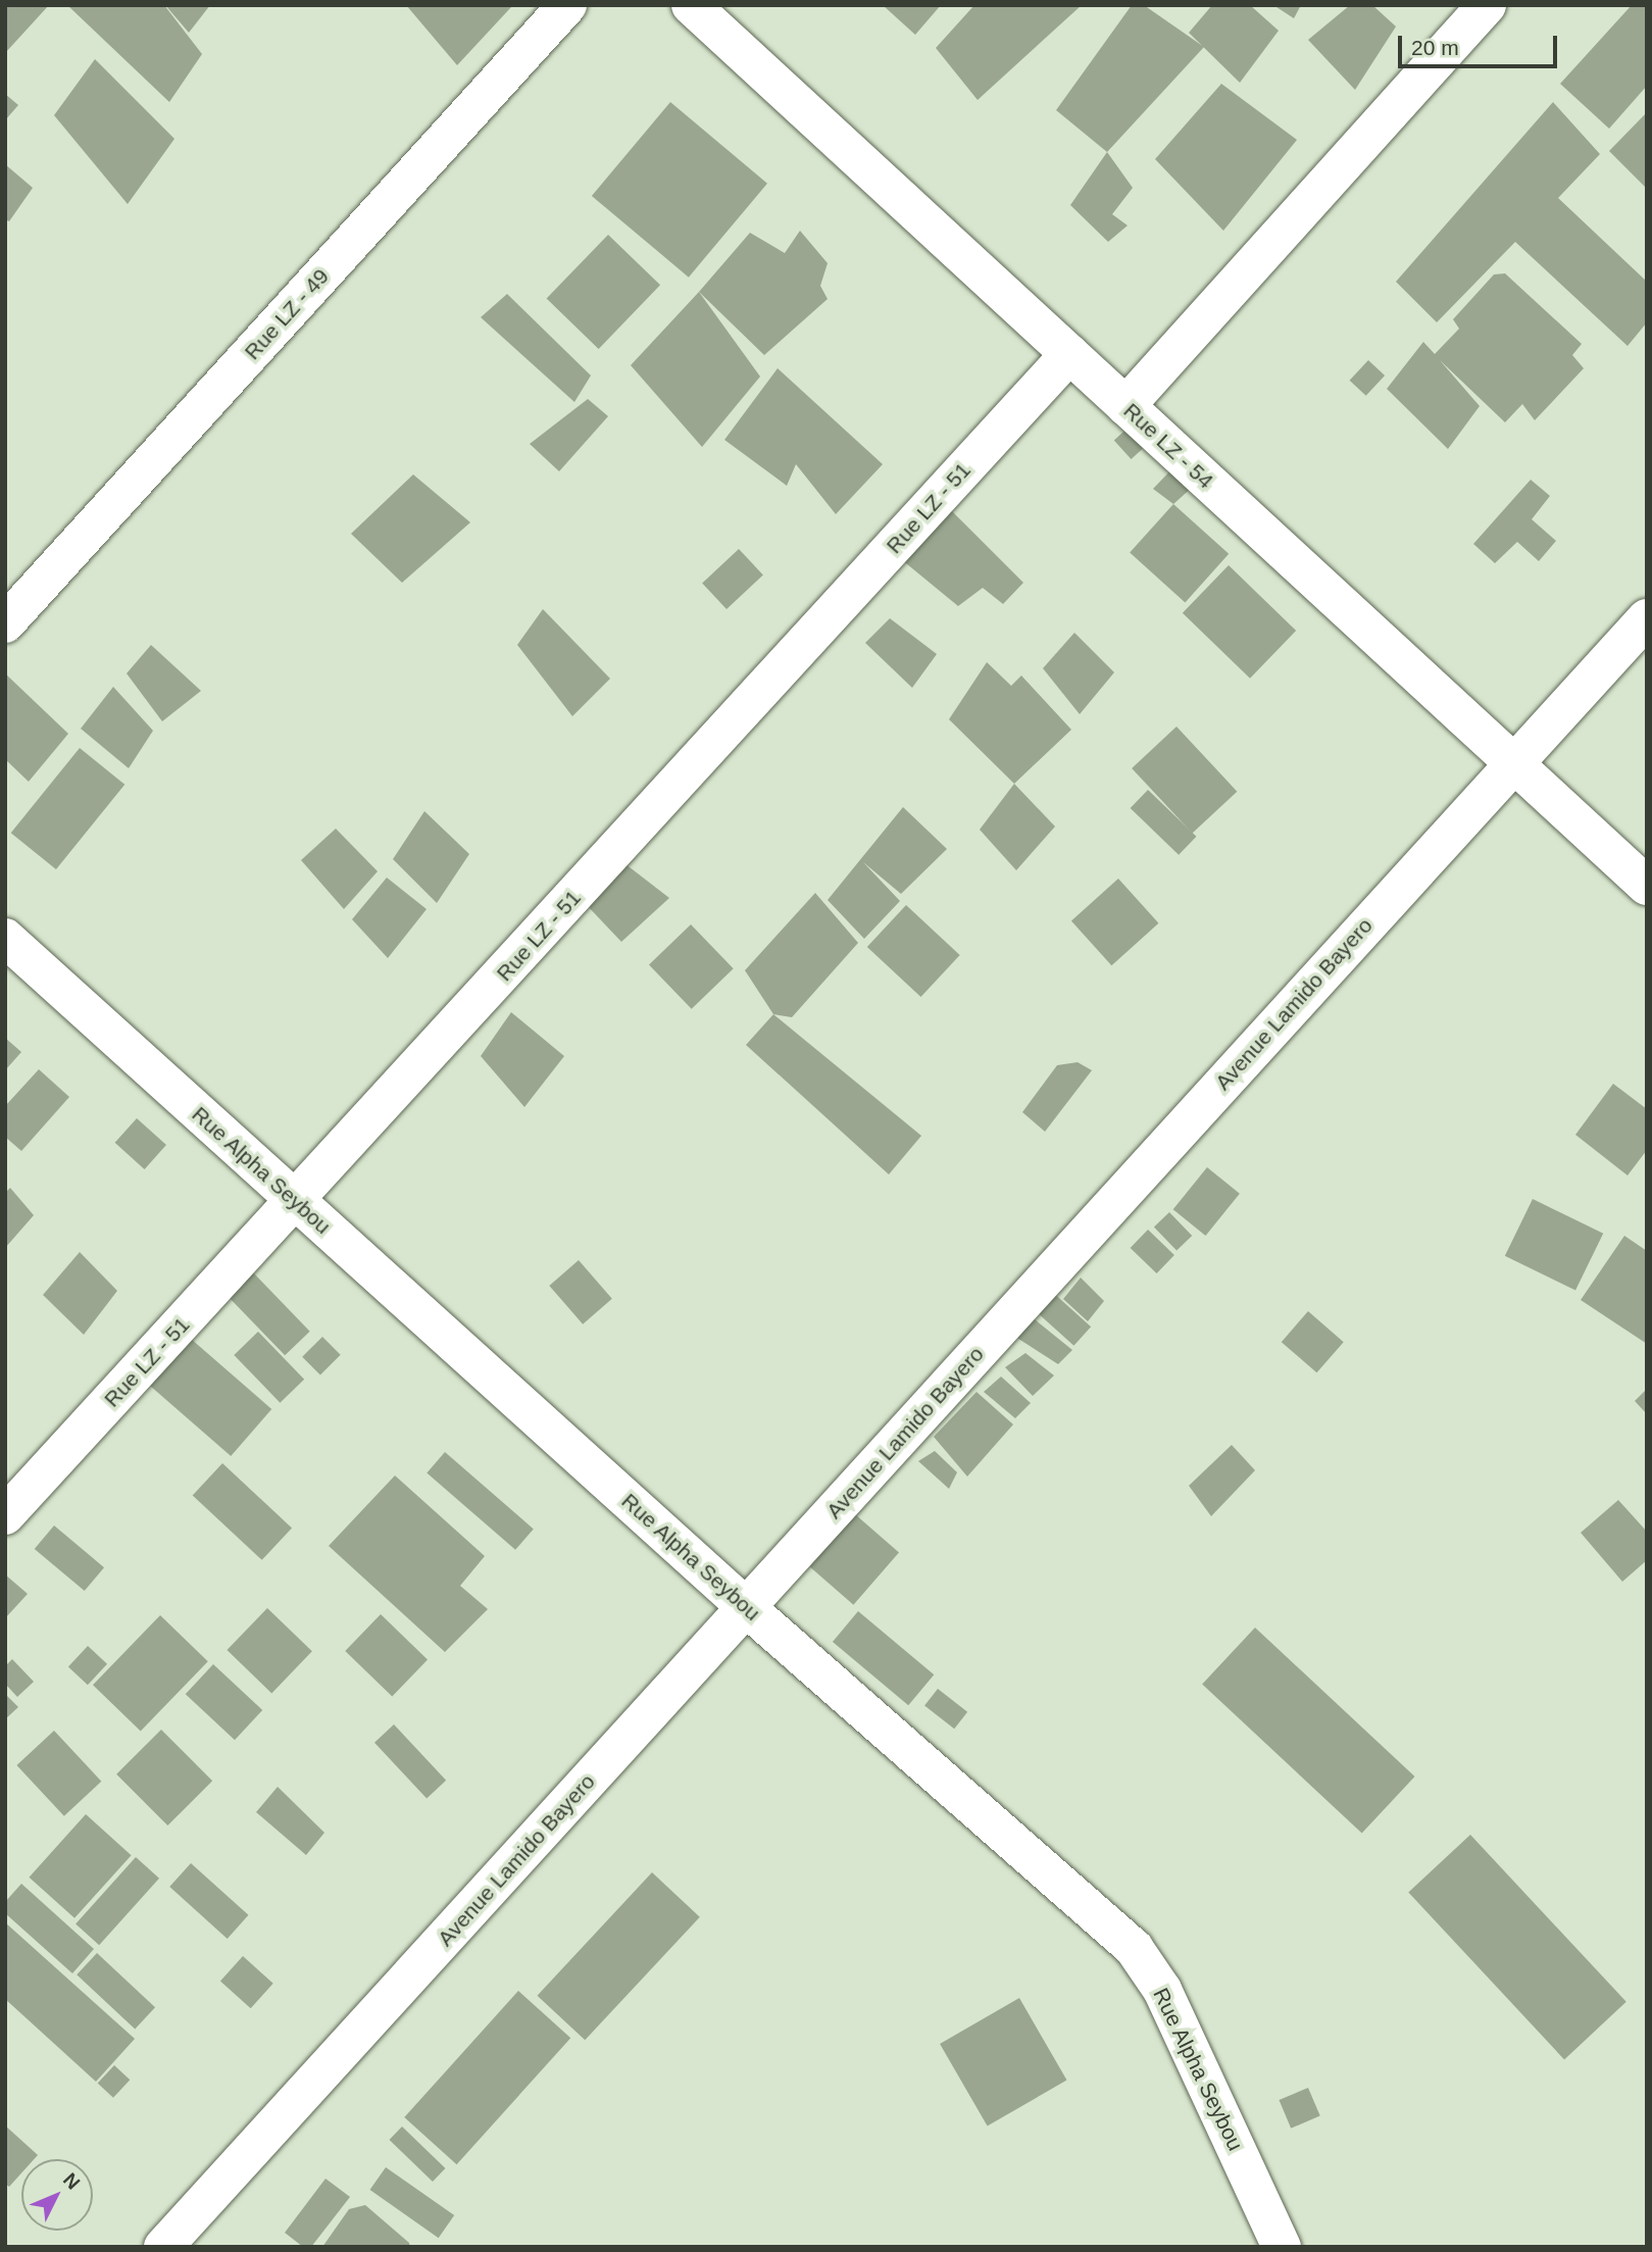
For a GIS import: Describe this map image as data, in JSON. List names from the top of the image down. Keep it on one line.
{"streets":{"street":["Rue LZ - 49","Rue LZ - 54","Rue LZ - 51","Avenue Lamido Bayero","Rue Alpha Seybou"]},"crossings":[["Rue LZ - 54","Rue LZ - 51"],["Rue LZ - 54","Avenue Lamido Bayero"],["Rue LZ - 51","Rue Alpha Seybou"],["Avenue Lamido Bayero","Rue Alpha Seybou"]],"scale_bar":"20 m","north":"top right"}
